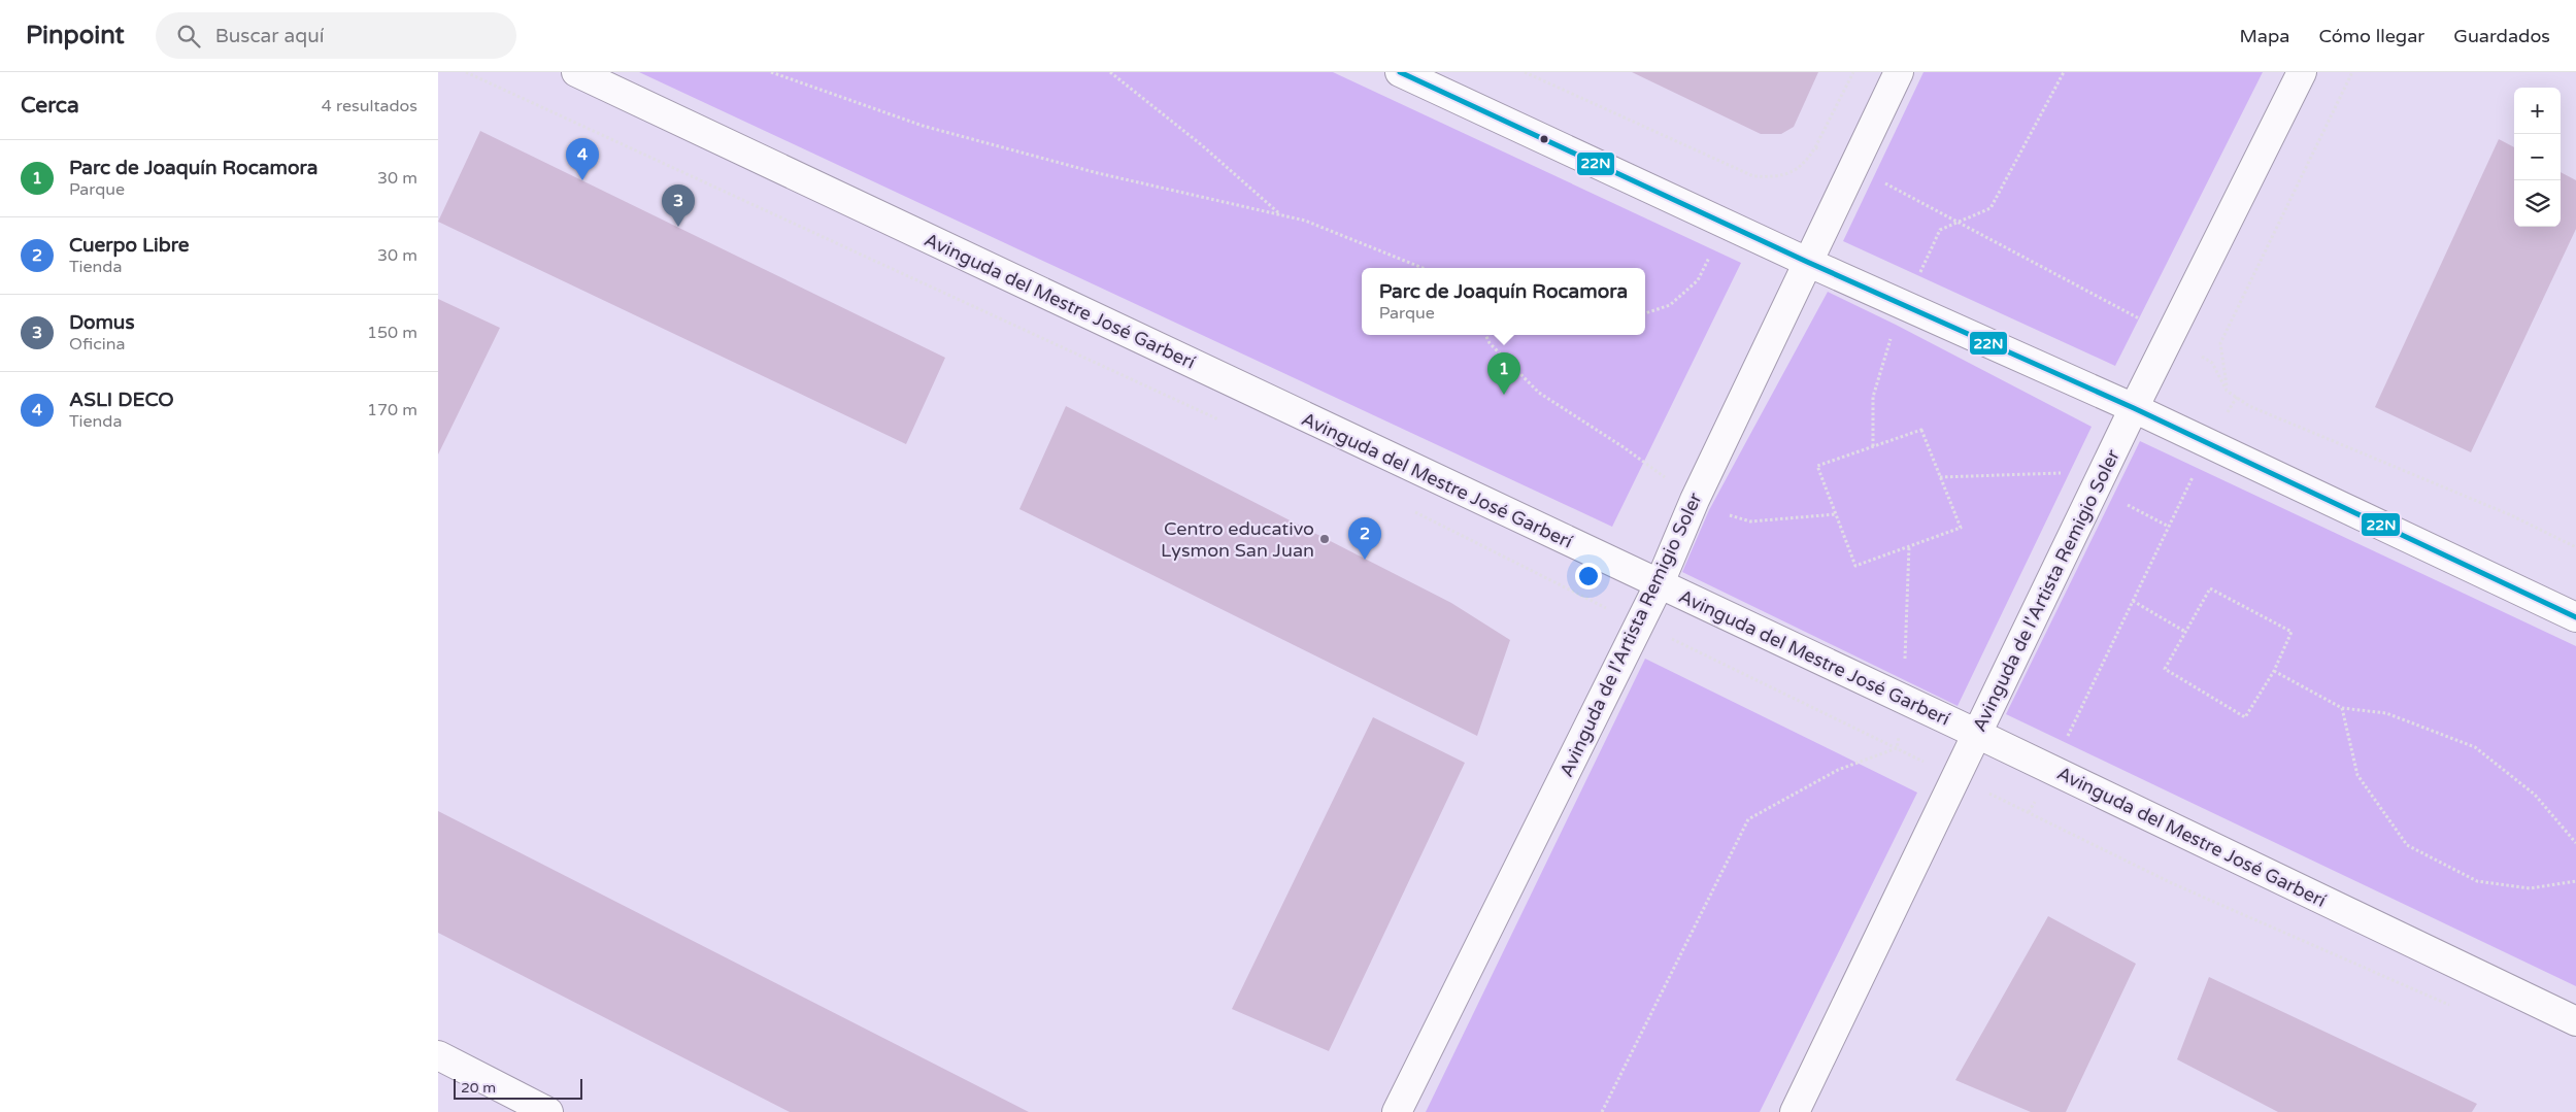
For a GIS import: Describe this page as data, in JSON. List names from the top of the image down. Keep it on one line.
{"streets":{"street":["Avinguda del Mestre José Garberí","Avinguda de l'Artista Remigio Soler"]},"crossings":[["Avinguda del Mestre José Garberí","Avinguda de l'Artista Remigio Soler"]],"places":["Centro educativo Lysmon San Juan"],"lines":["transit line 22N"],"scale_bar":"20 m","page":{"header":"Pinpoint","search":"Buscar aquí","nav":["Mapa","Cómo llegar","Guardados"],"heading":["Cerca","4 resultados"],"map_buttons":["+","−"],"pins":["4","3","1","2"],"list":[{"mark":"1","name":"Parc de Joaquín Rocamora","note":"Parque","value":"30 m"},{"mark":"2","name":"Cuerpo Libre","note":"Tienda","value":"30 m"},{"mark":"3","name":"Domus","note":"Oficina","value":"150 m"},{"mark":"4","name":"ASLI DECO","note":"Tienda","value":"170 m"}],"popup":["Parc de Joaquín Rocamora","Parque"],"scale":"20 m"}}
